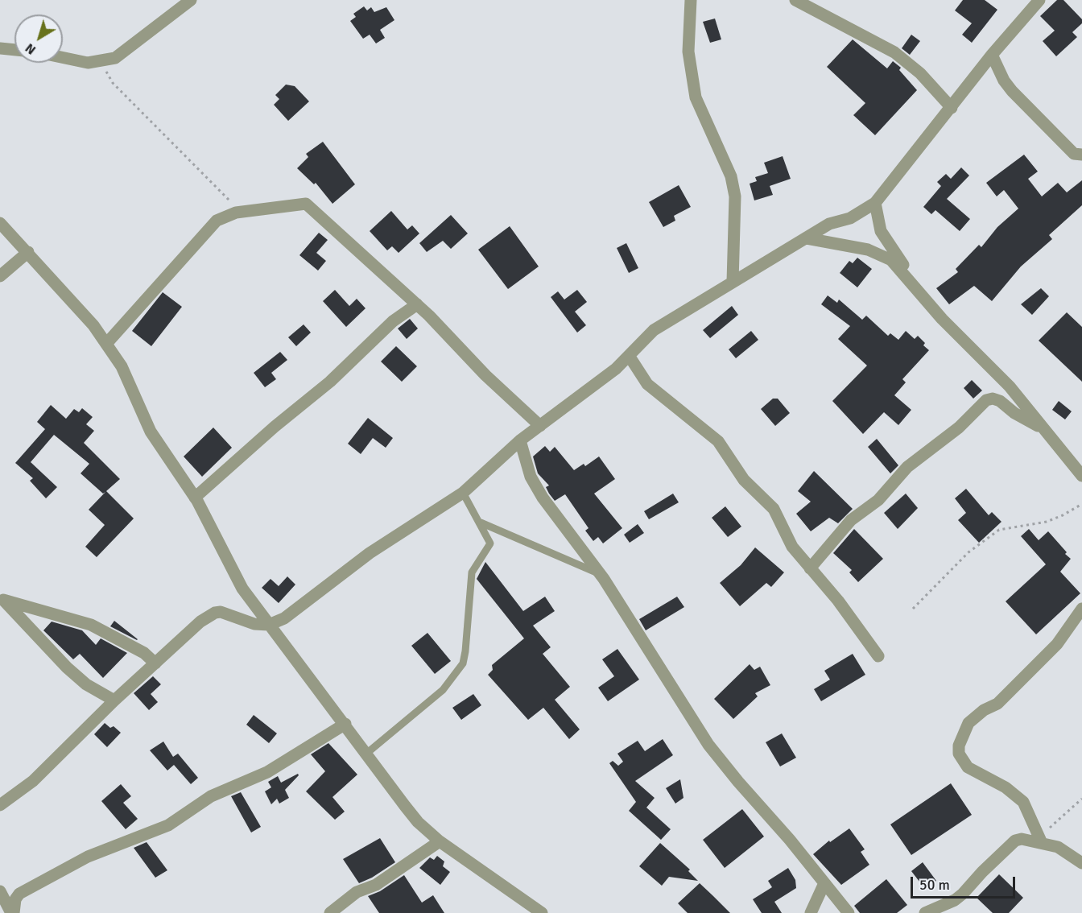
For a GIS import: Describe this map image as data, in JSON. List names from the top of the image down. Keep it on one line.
{"scale_bar":"50 m","north":"bottom left"}
